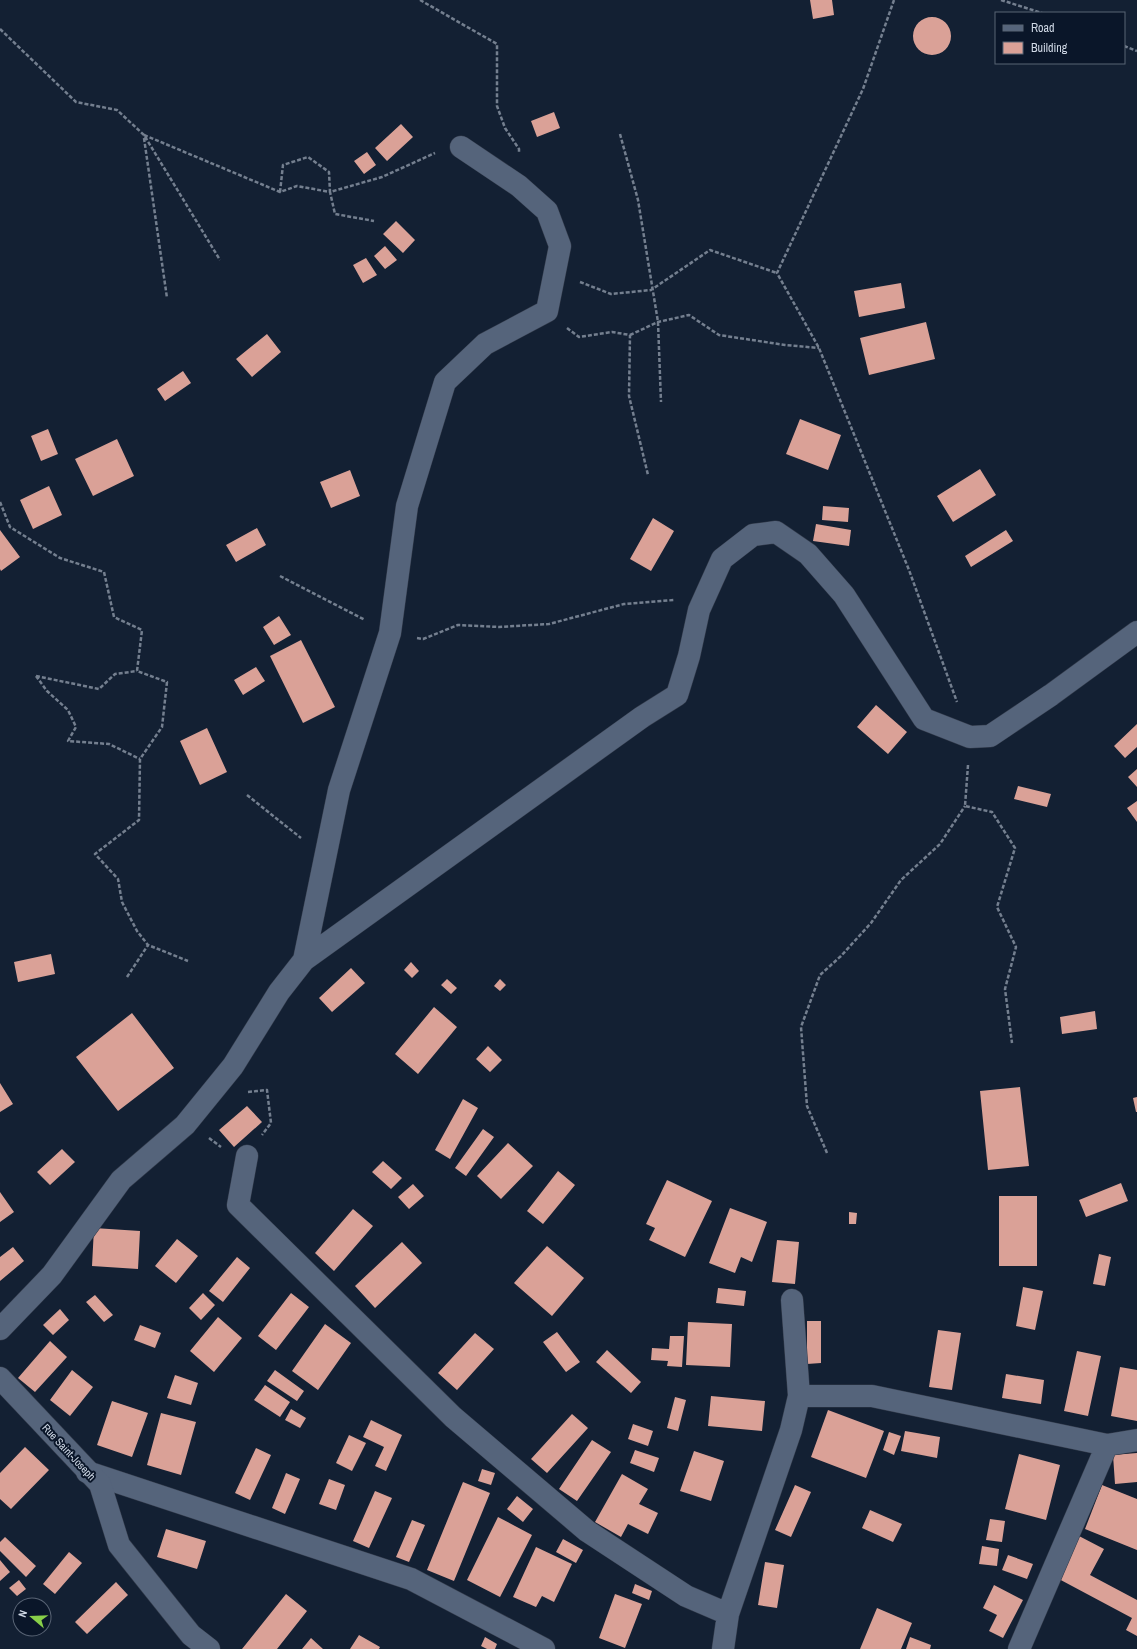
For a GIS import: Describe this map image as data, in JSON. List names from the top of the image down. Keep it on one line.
{"streets":{"street":["Rue Saint-Joseph"]},"legend":["Road","Building"],"north":"left"}
